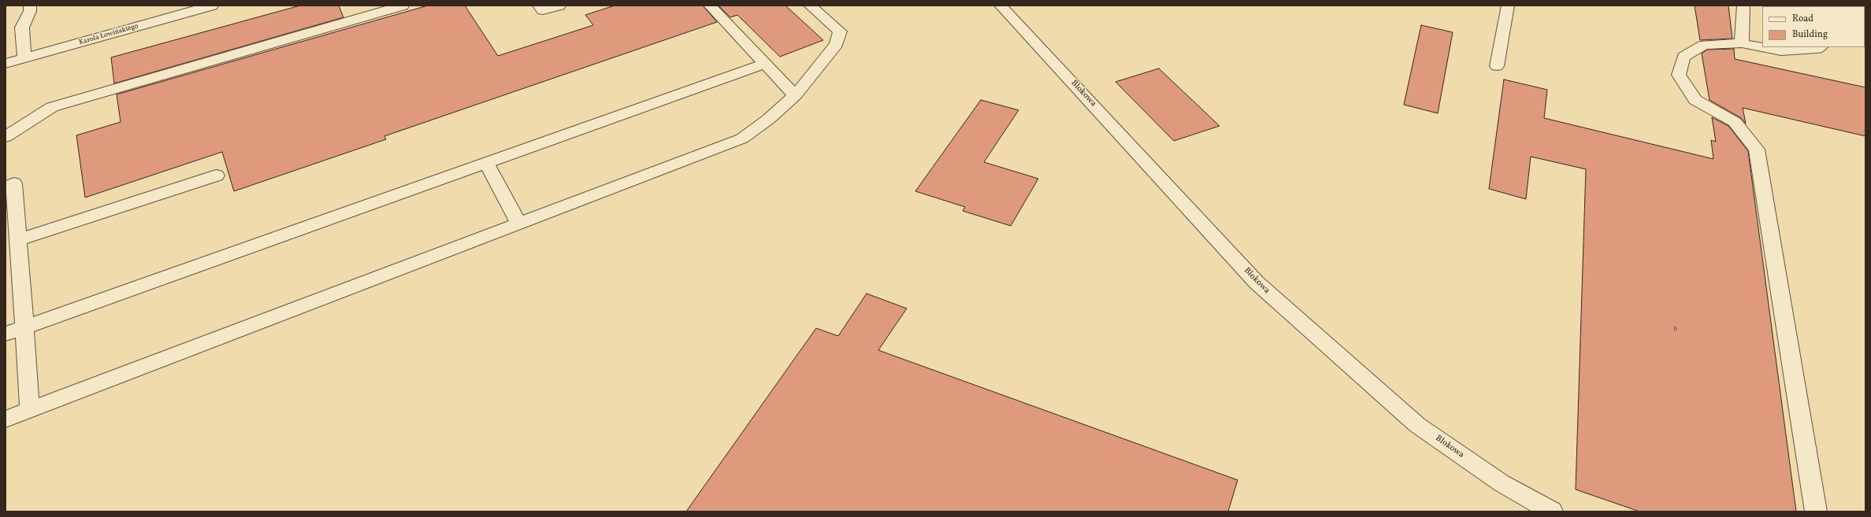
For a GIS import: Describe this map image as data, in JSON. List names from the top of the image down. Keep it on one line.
{"streets":{"street":["Karola Łowińskiego","Blokowa"]},"house_numbers":["6"],"legend":["Road","Building"]}
